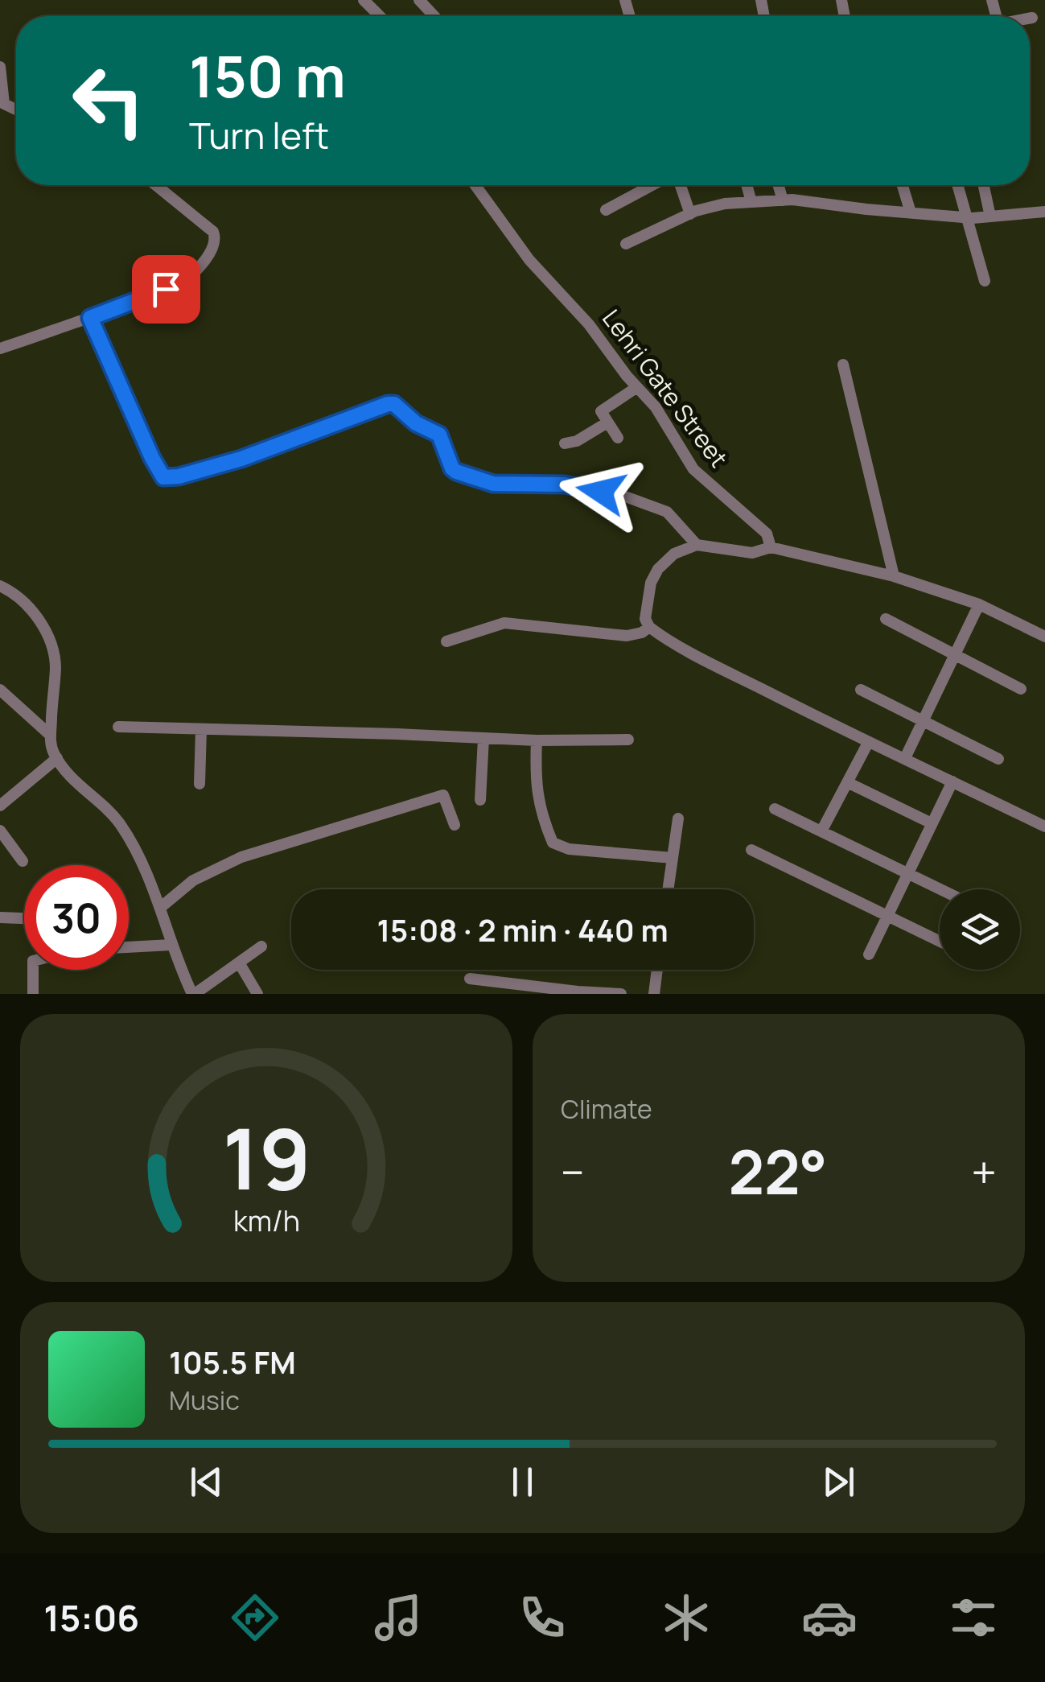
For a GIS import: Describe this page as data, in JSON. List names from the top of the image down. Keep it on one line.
{"streets":{"street":["Lehri Gate Street"]},"page":{"turn":["150 m","Turn left"],"limit":"30","trip":"15:08 · 2 min · 440 m","tile":"Climate","heat":["−","22°","+"],"song":["105.5 FM","Music"],"tabs":"15:06","gauge":["19","km/h"]}}
